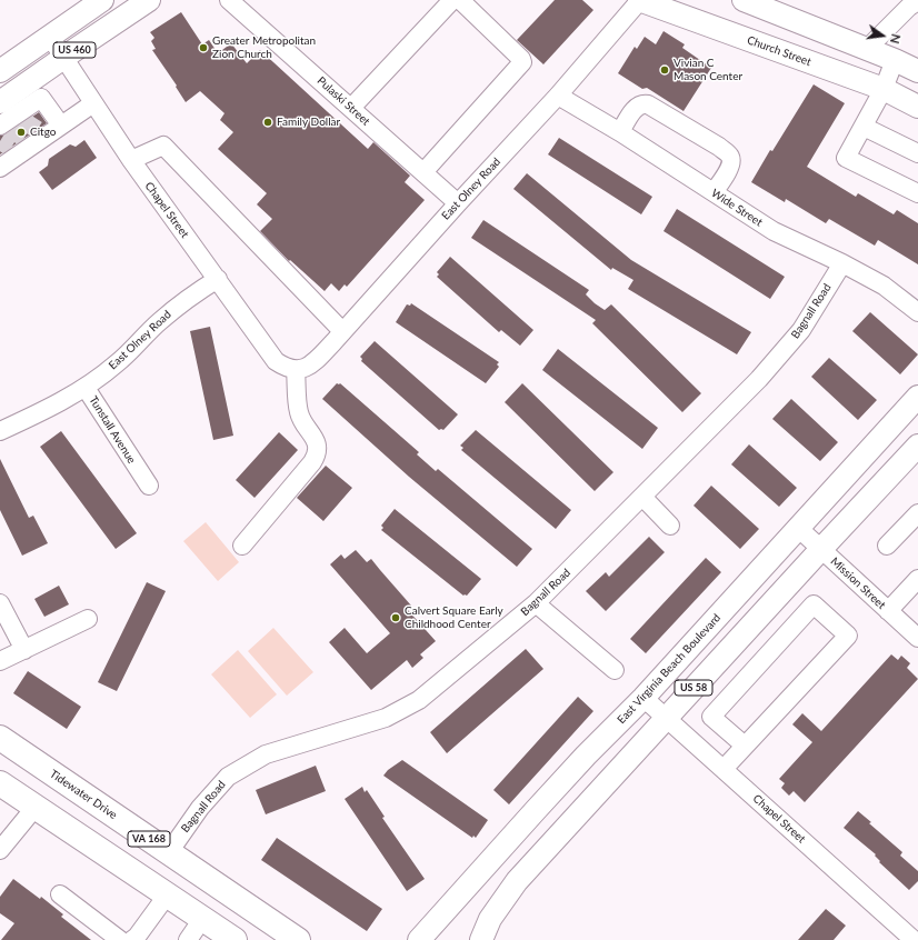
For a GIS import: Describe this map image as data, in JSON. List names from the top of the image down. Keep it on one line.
{"streets":{"highway":["Tidewater Drive","VA 168"],"main road":["US 460","Church Street","East Virginia Beach Boulevard","US 58"],"street":["Pulaski Street","East Olney Road","Wide Street","Chapel Street","Bagnall Road","Tunstall Avenue","Mission Street"]},"crossings":[["US 460","Chapel Street"],["Church Street","East Olney Road"],["Pulaski Street","East Olney Road"],["East Olney Road","Wide Street"],["East Olney Road","Chapel Street"],["East Olney Road","Tunstall Avenue"],["Wide Street","Bagnall Road"],["Chapel Street","East Virginia Beach Boulevard"],["Chapel Street","US 58"],["Bagnall Road","Tidewater Drive"],["Mission Street","East Virginia Beach Boulevard"],["Mission Street","US 58"]],"places":["Greater Metropolitan Zion Church","Vivian C Mason Center","Family Dollar","Citgo","Calvert Square Early Childhood Center"],"north":"right"}
